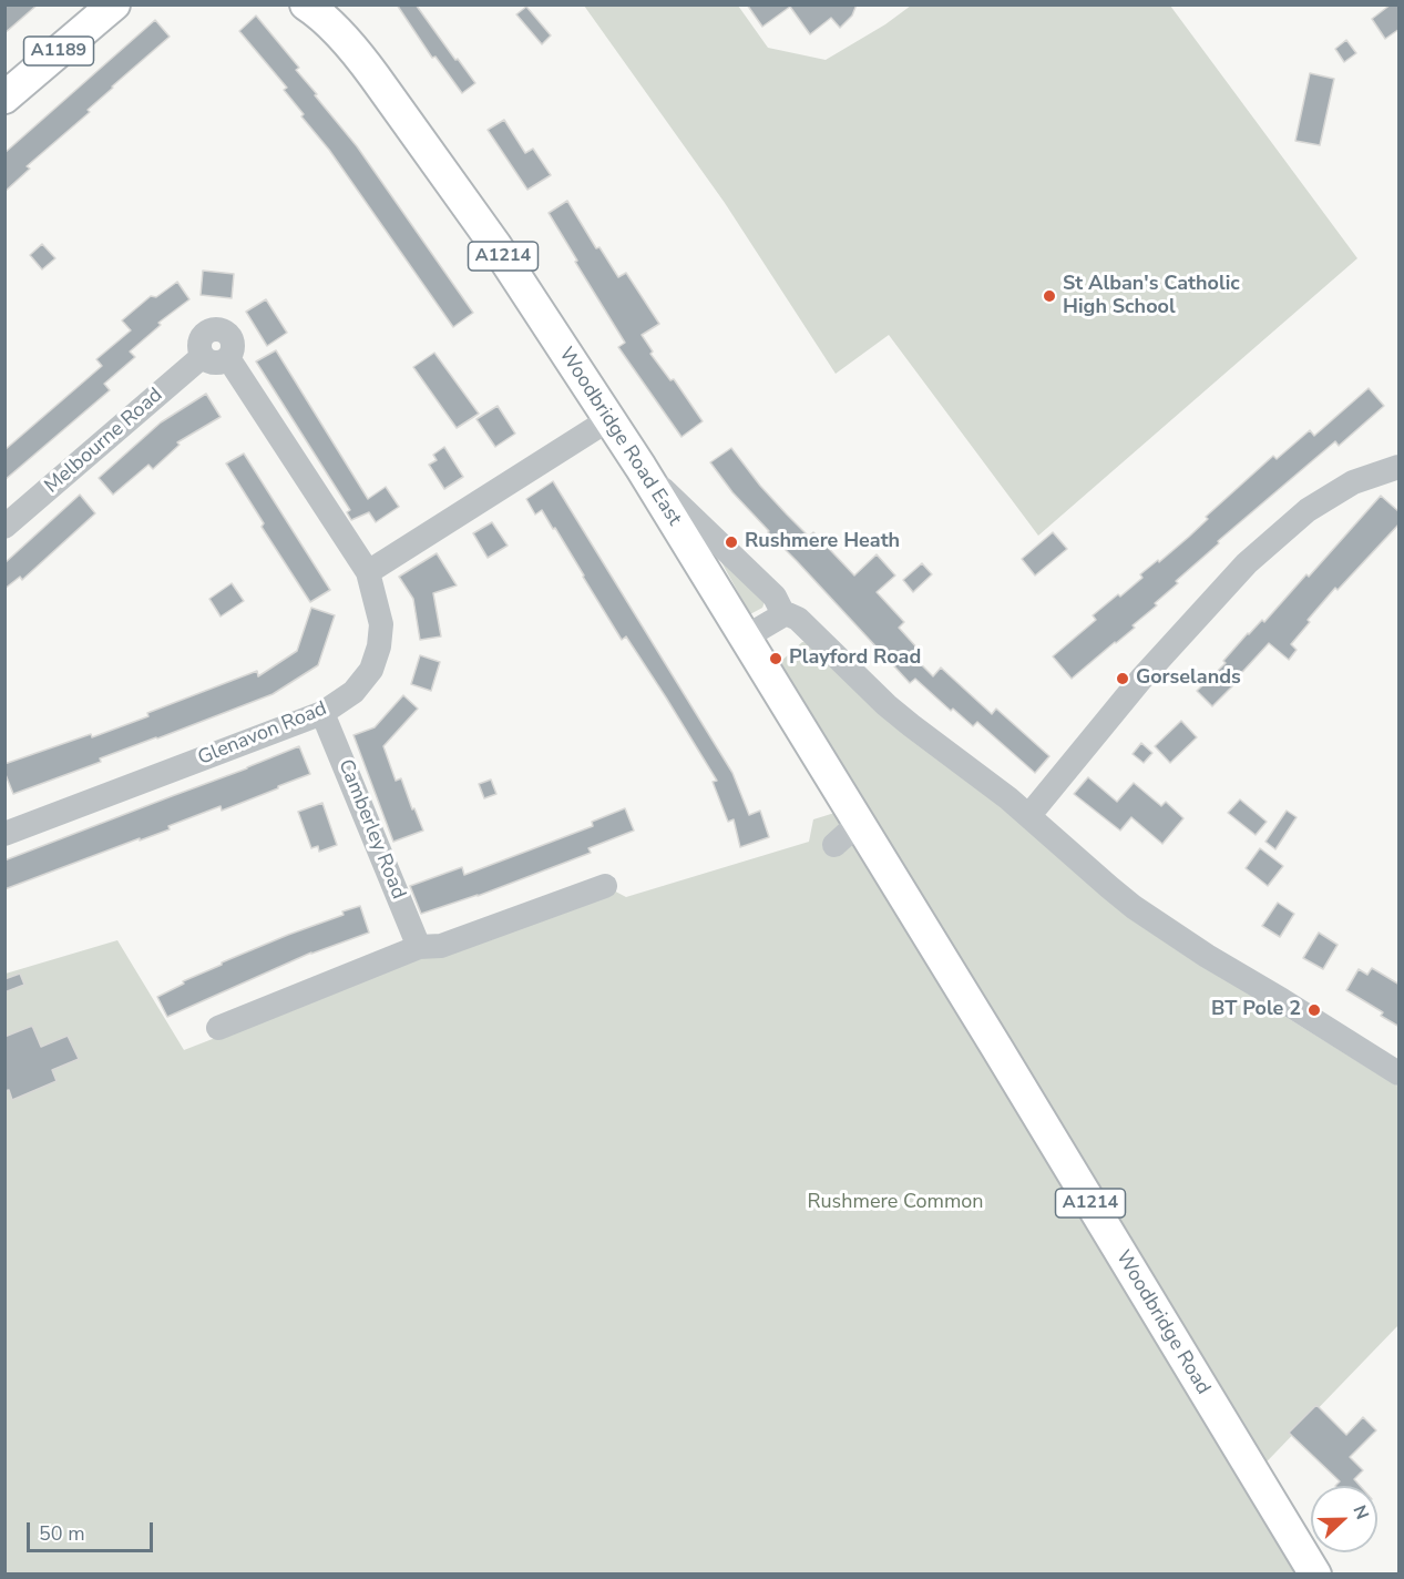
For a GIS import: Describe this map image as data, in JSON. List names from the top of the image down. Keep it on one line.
{"streets":{"main road":["A1189","A1214","Woodbridge Road East","Woodbridge Road"],"street":["Melbourne Road","Glenavon Road","Camberley Road"]},"crossings":[["Woodbridge Road East","Woodbridge Road"],["Melbourne Road","Glenavon Road"],["Glenavon Road","Camberley Road"]],"parks":["Rushmere Common"],"places":["St Alban's Catholic High School","Rushmere Heath","Playford Road","Gorselands","BT Pole 2"],"scale_bar":"50 m","north":"right"}
